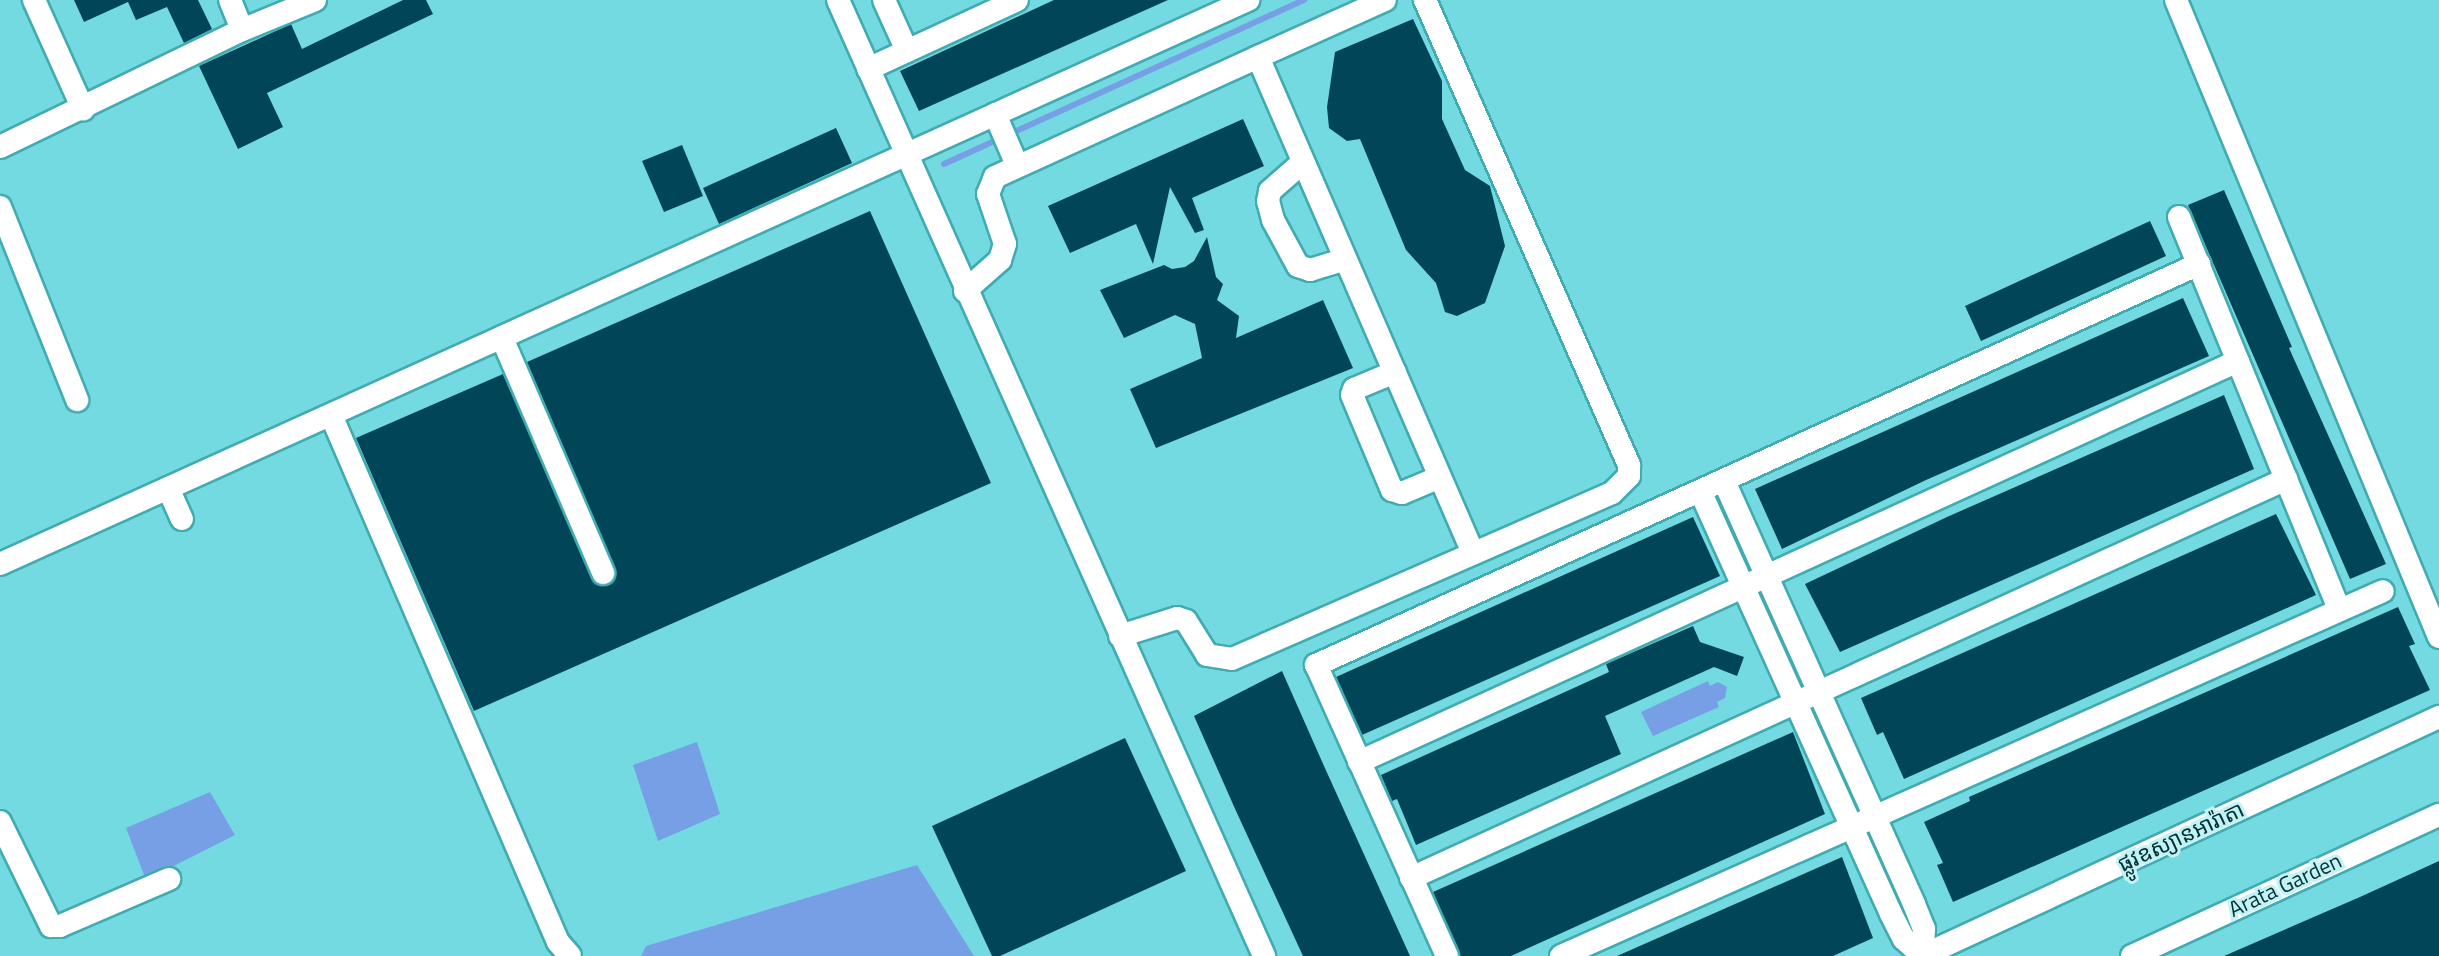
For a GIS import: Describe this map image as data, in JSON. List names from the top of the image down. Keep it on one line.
{"streets":{"street":["ផ្លូវឧស្យានអារ៉ាតា","Arata Garden"]}}
